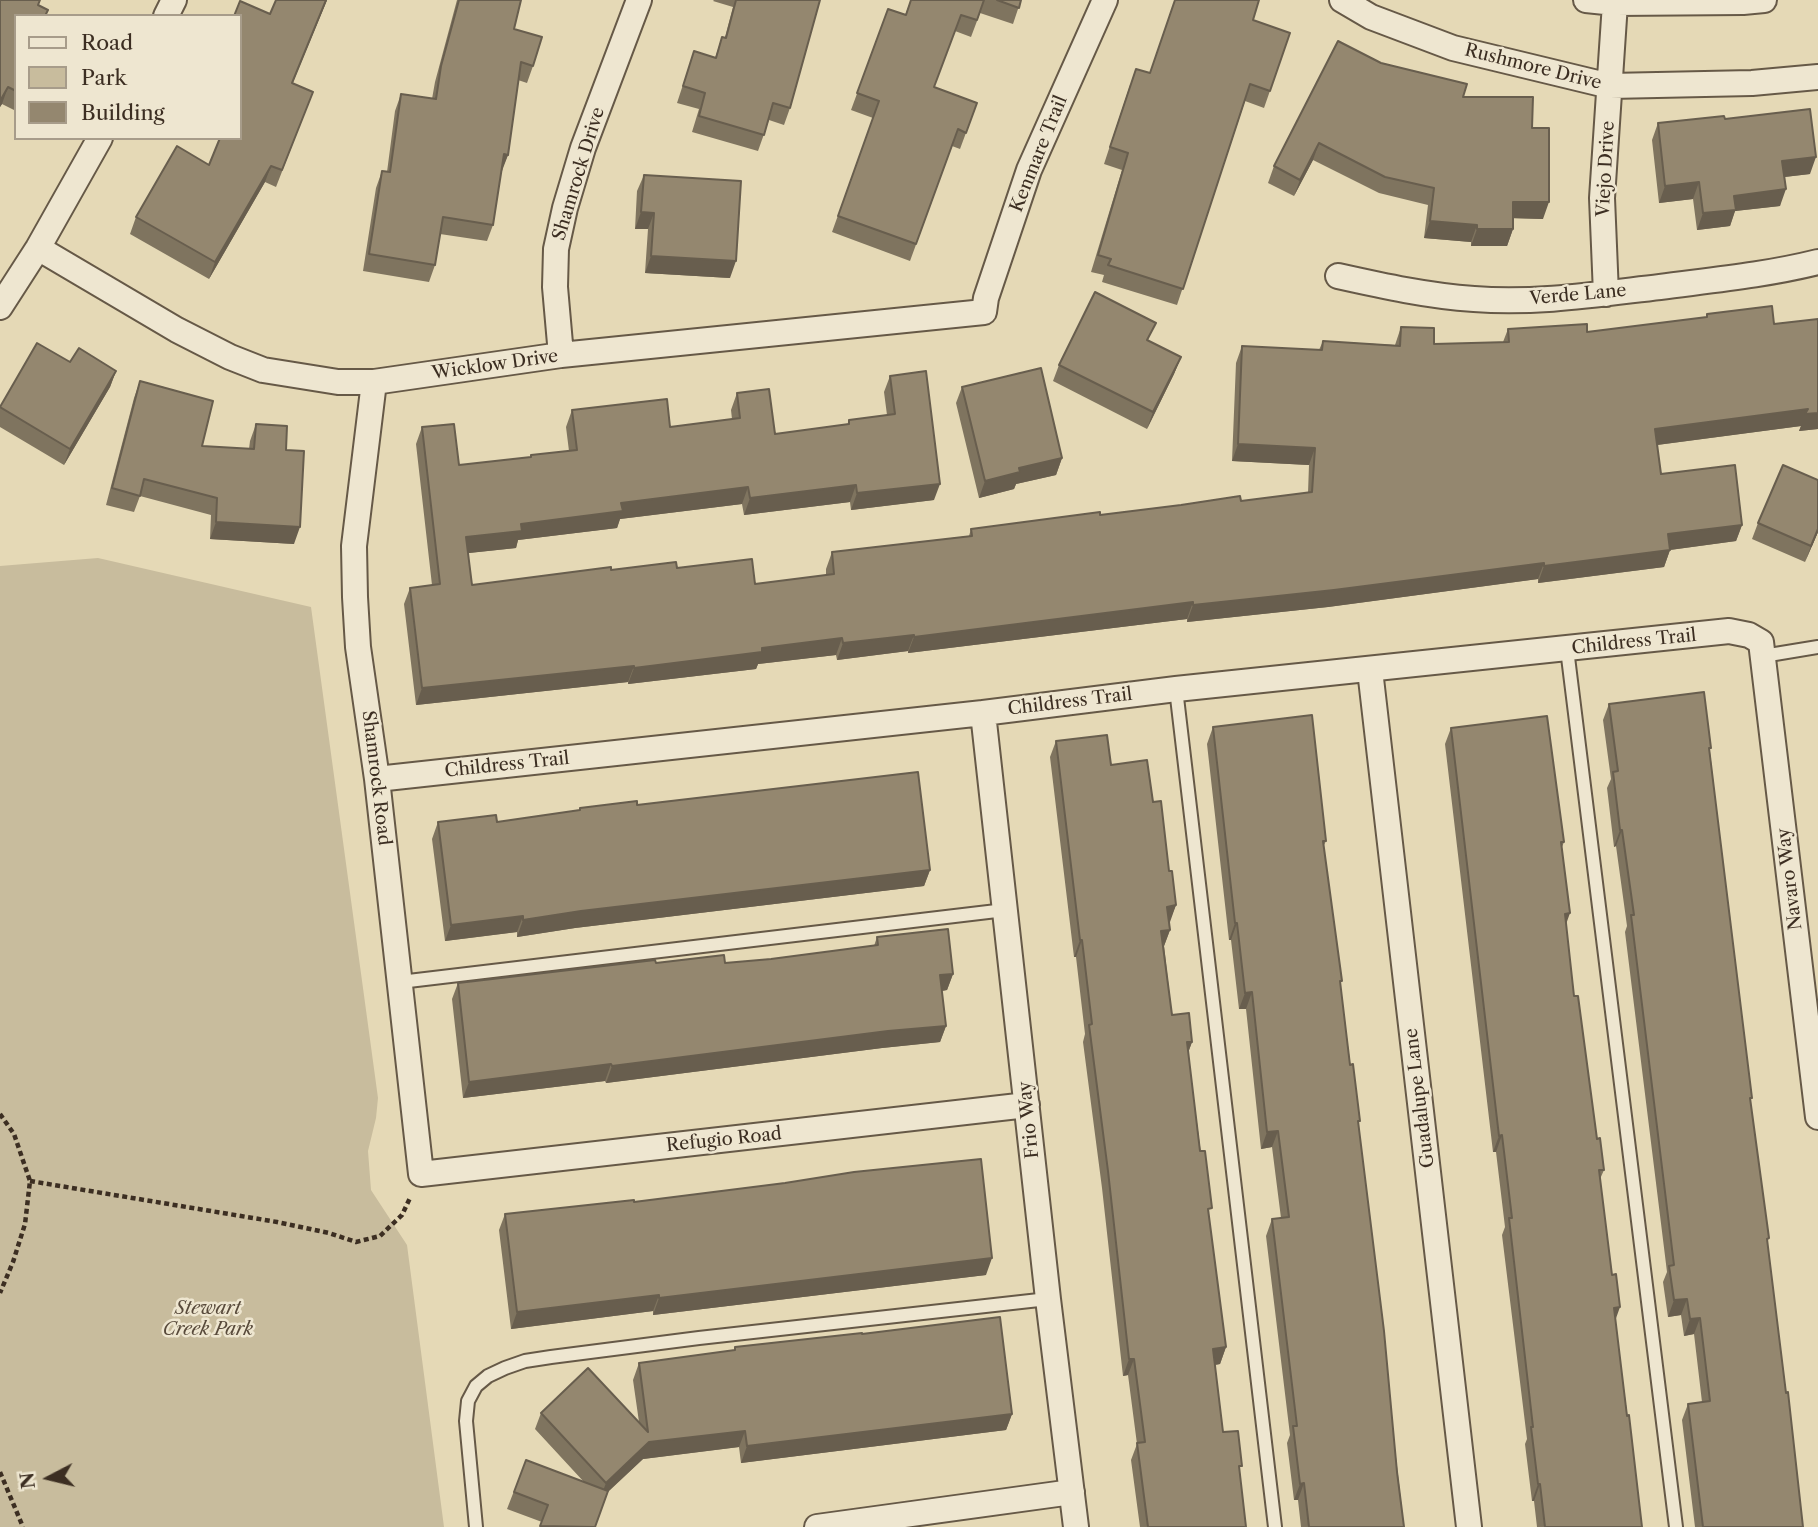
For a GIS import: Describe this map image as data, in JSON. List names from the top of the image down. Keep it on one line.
{"streets":{"street":["Rushmore Drive","Kenmare Trail","Viejo Drive","Shamrock Drive","Verde Lane","Wicklow Drive","Childress Trail","Shamrock Road","Navaro Way","Guadalupe Lane","Frio Way","Refugio Road"]},"crossings":[["Rushmore Drive","Viejo Drive"],["Kenmare Trail","Wicklow Drive"],["Viejo Drive","Verde Lane"],["Shamrock Drive","Wicklow Drive"],["Wicklow Drive","Shamrock Road"],["Childress Trail","Shamrock Road"],["Childress Trail","Navaro Way"],["Childress Trail","Guadalupe Lane"],["Childress Trail","Frio Way"],["Shamrock Road","Refugio Road"],["Frio Way","Refugio Road"]],"parks":["Stewart Creek Park"],"legend":["Road","Park","Building"],"north":"left"}
